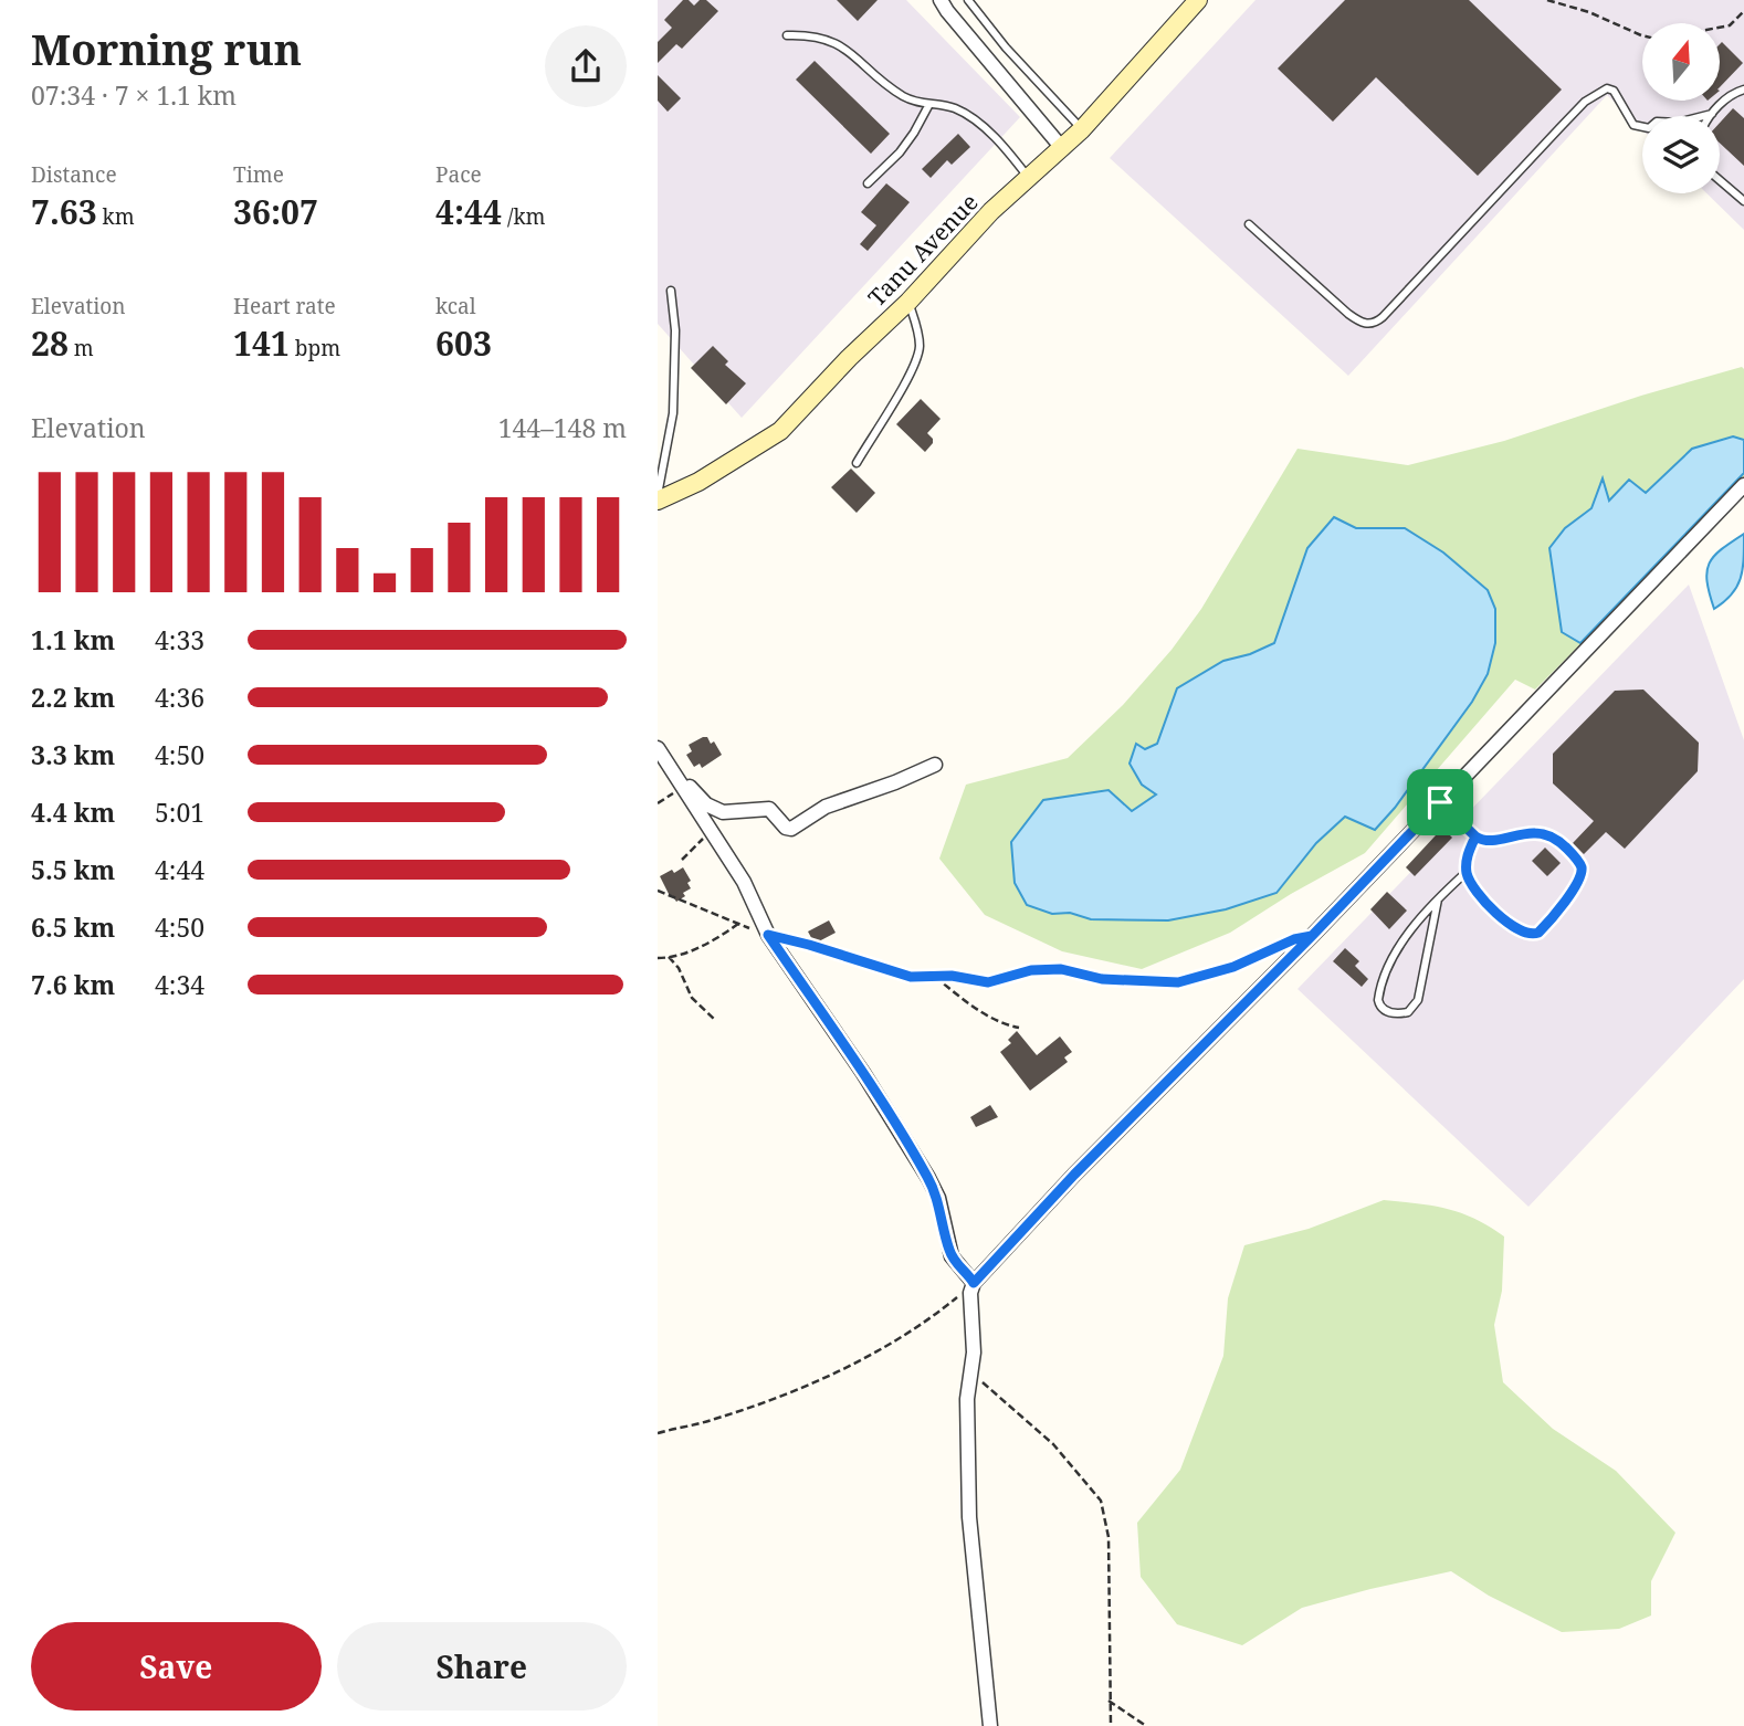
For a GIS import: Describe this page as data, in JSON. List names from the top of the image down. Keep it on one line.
{"streets":{"street":["Tanu Avenue"]},"north":"top","page":{"heading":["Morning run","07:34 · 7 × 1.1 km"],"stats":[["Distance","7.63 km"],["Time","36:07"],["Pace","4:44 /km"],["Elevation","28 m"],["Heart rate","141 bpm"],["kcal","603"]],"chart":["Elevation","144–148 m"],"list":[{"name":"1.1 km","note":"4:33"},{"name":"2.2 km","note":"4:36"},{"name":"3.3 km","note":"4:50"},{"name":"4.4 km","note":"5:01"},{"name":"5.5 km","note":"4:44"},{"name":"6.5 km","note":"4:50"},{"name":"7.6 km","note":"4:34"}],"buttons":["Save","Share"]}}
